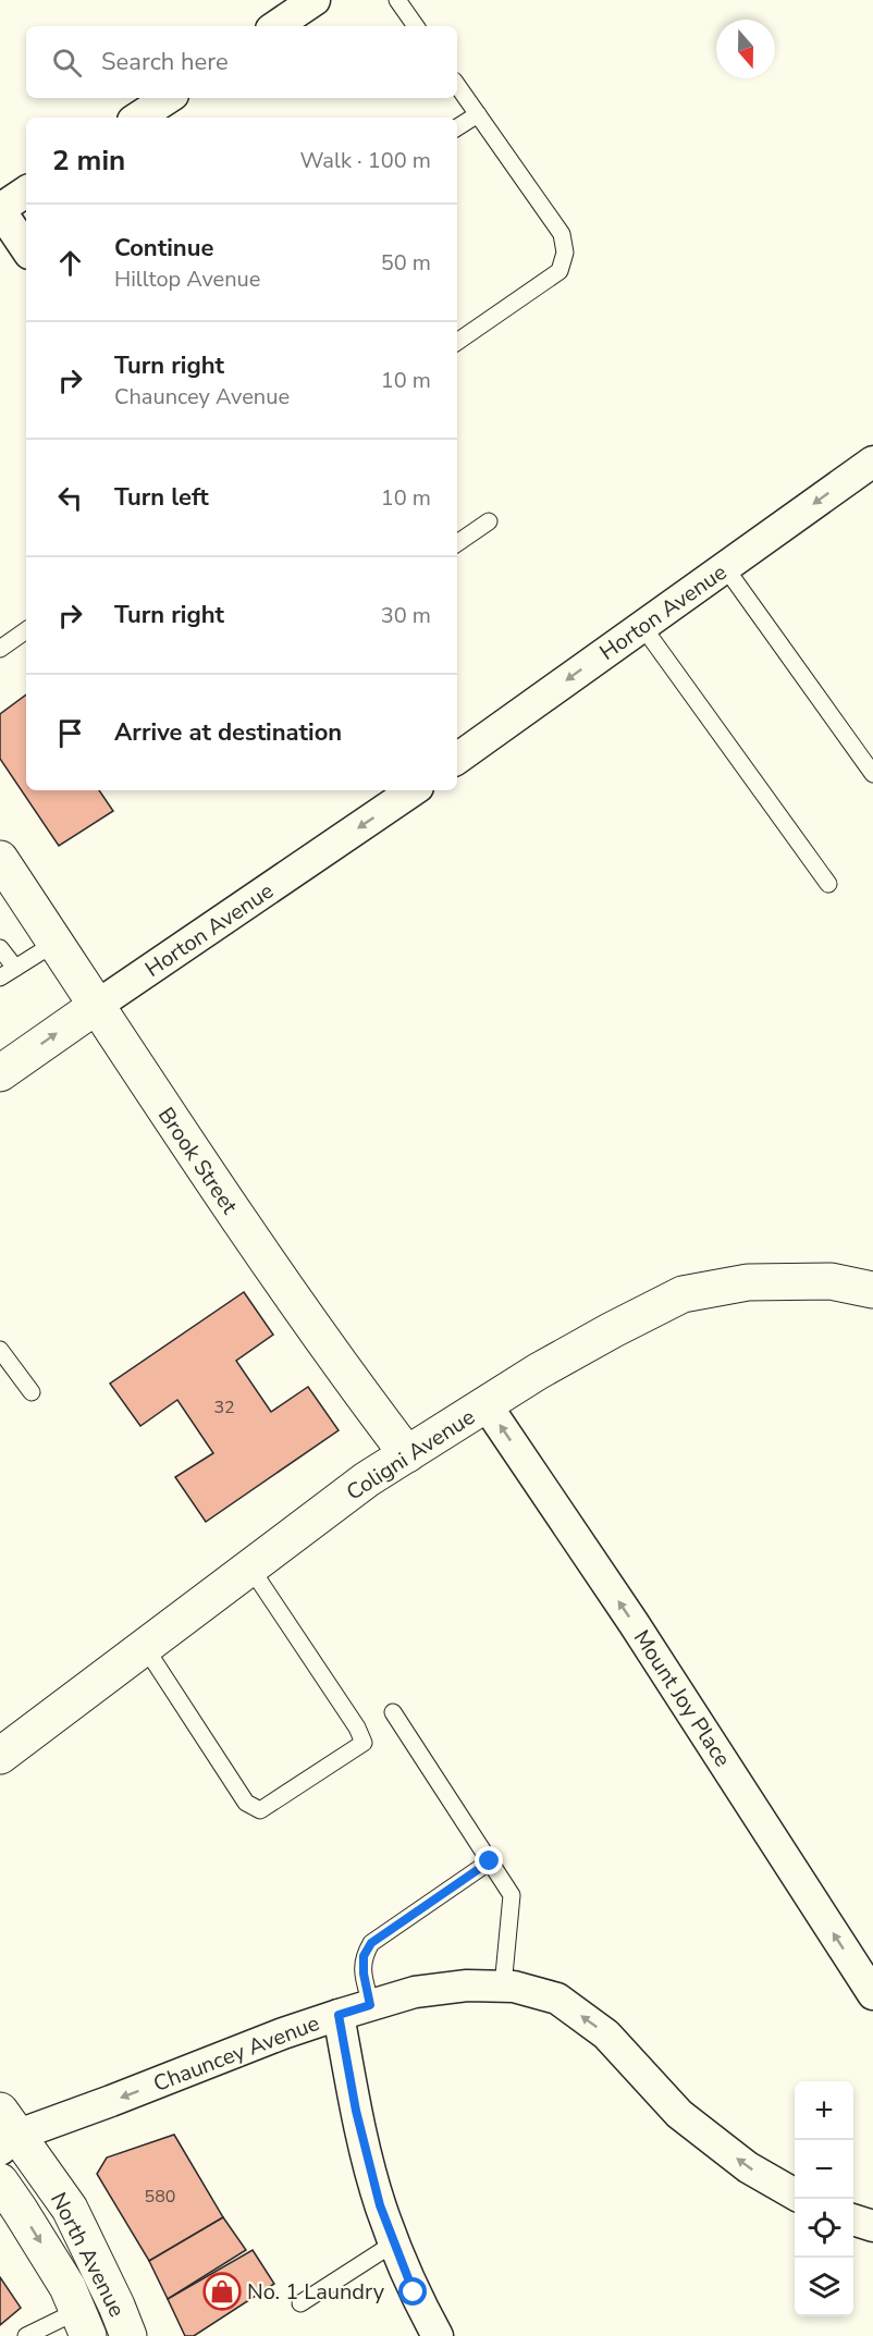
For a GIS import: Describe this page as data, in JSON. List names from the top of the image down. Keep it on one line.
{"streets":{"street":["Horton Avenue","Brook Street","Coligni Avenue","Mount Joy Place","Chauncey Avenue","North Avenue"]},"crossings":[["Horton Avenue","Brook Street"],["Brook Street","Coligni Avenue"],["Coligni Avenue","Mount Joy Place"],["Chauncey Avenue","North Avenue"]],"one_way":["Mount Joy Place","Chauncey Avenue"],"places":{"shop":["No. 1 Laundry"]},"house_numbers":["32","580"],"north":"bottom","page":{"search":"Search here","heading":["2 min","Walk · 100 m"],"list":[["Continue","Hilltop Avenue","50 m"],["Turn right","Chauncey Avenue","10 m"],["Turn left","10 m"],["Turn right","30 m"],"Arrive at destination"],"map_buttons":["+","−"]}}
